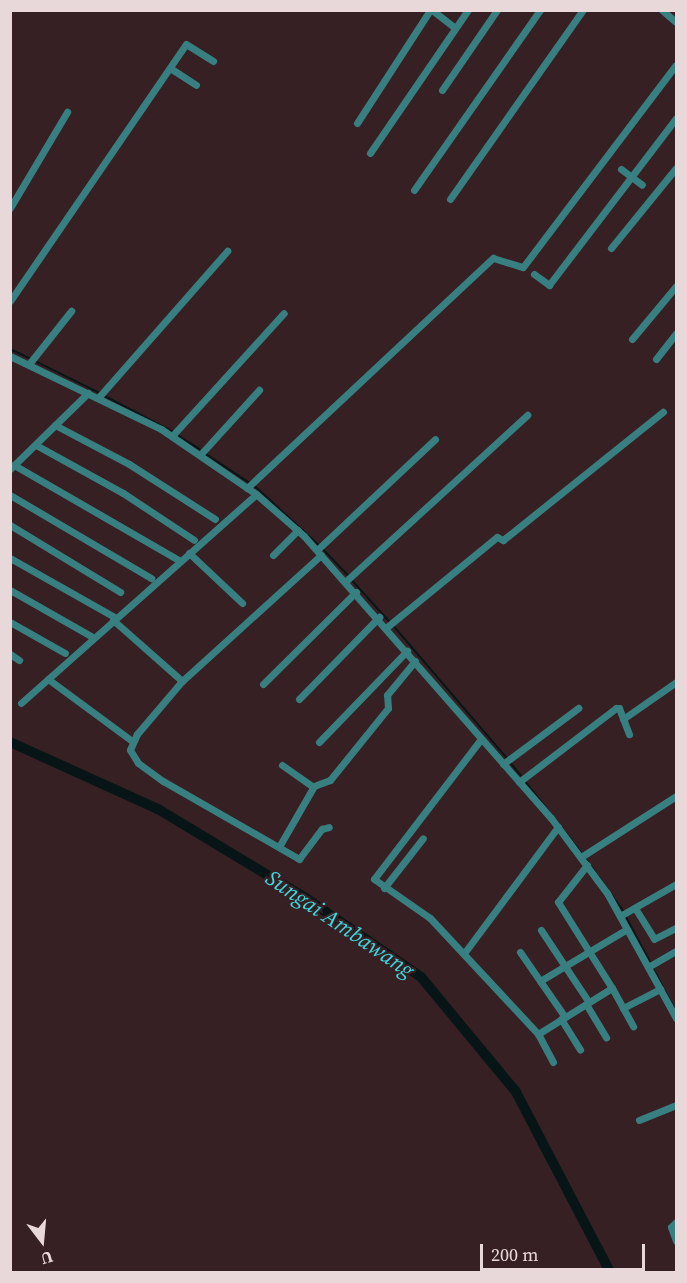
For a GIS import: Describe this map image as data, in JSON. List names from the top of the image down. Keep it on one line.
{"water":["Sungai Ambawang"],"scale_bar":"200 m","north":"bottom"}
